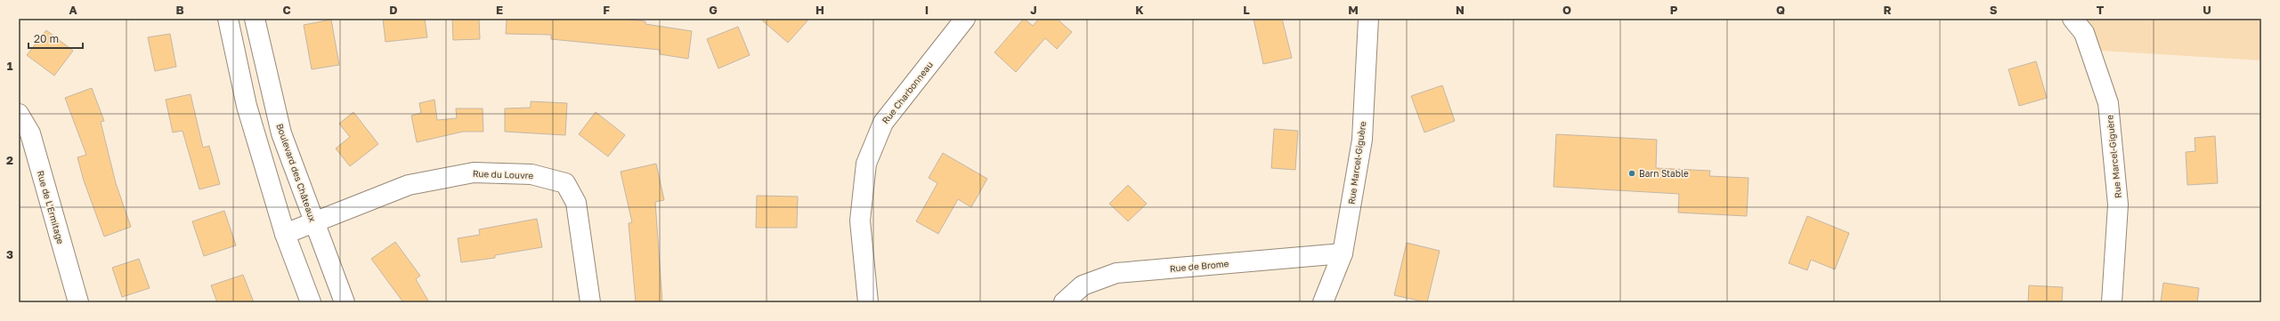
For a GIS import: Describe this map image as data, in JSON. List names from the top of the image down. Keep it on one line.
{"streets":{"street":["Rue Charbonneau","Rue Marcel-Giguère","Boulevard des Châteaux","Rue du Louvre","Rue de L'Ermitage","Rue de Brome"]},"crossings":[["Rue Marcel-Giguère","Rue de Brome"],["Boulevard des Châteaux","Rue du Louvre"]],"places":["Barn Stable"],"scale_bar":"20 m","grid":{"columns":["A","B","C","D","E","F","G","H","I","J","K","L","M","N","O","P","Q","R","S","T","U"],"rows":["1","2","3"]}}
